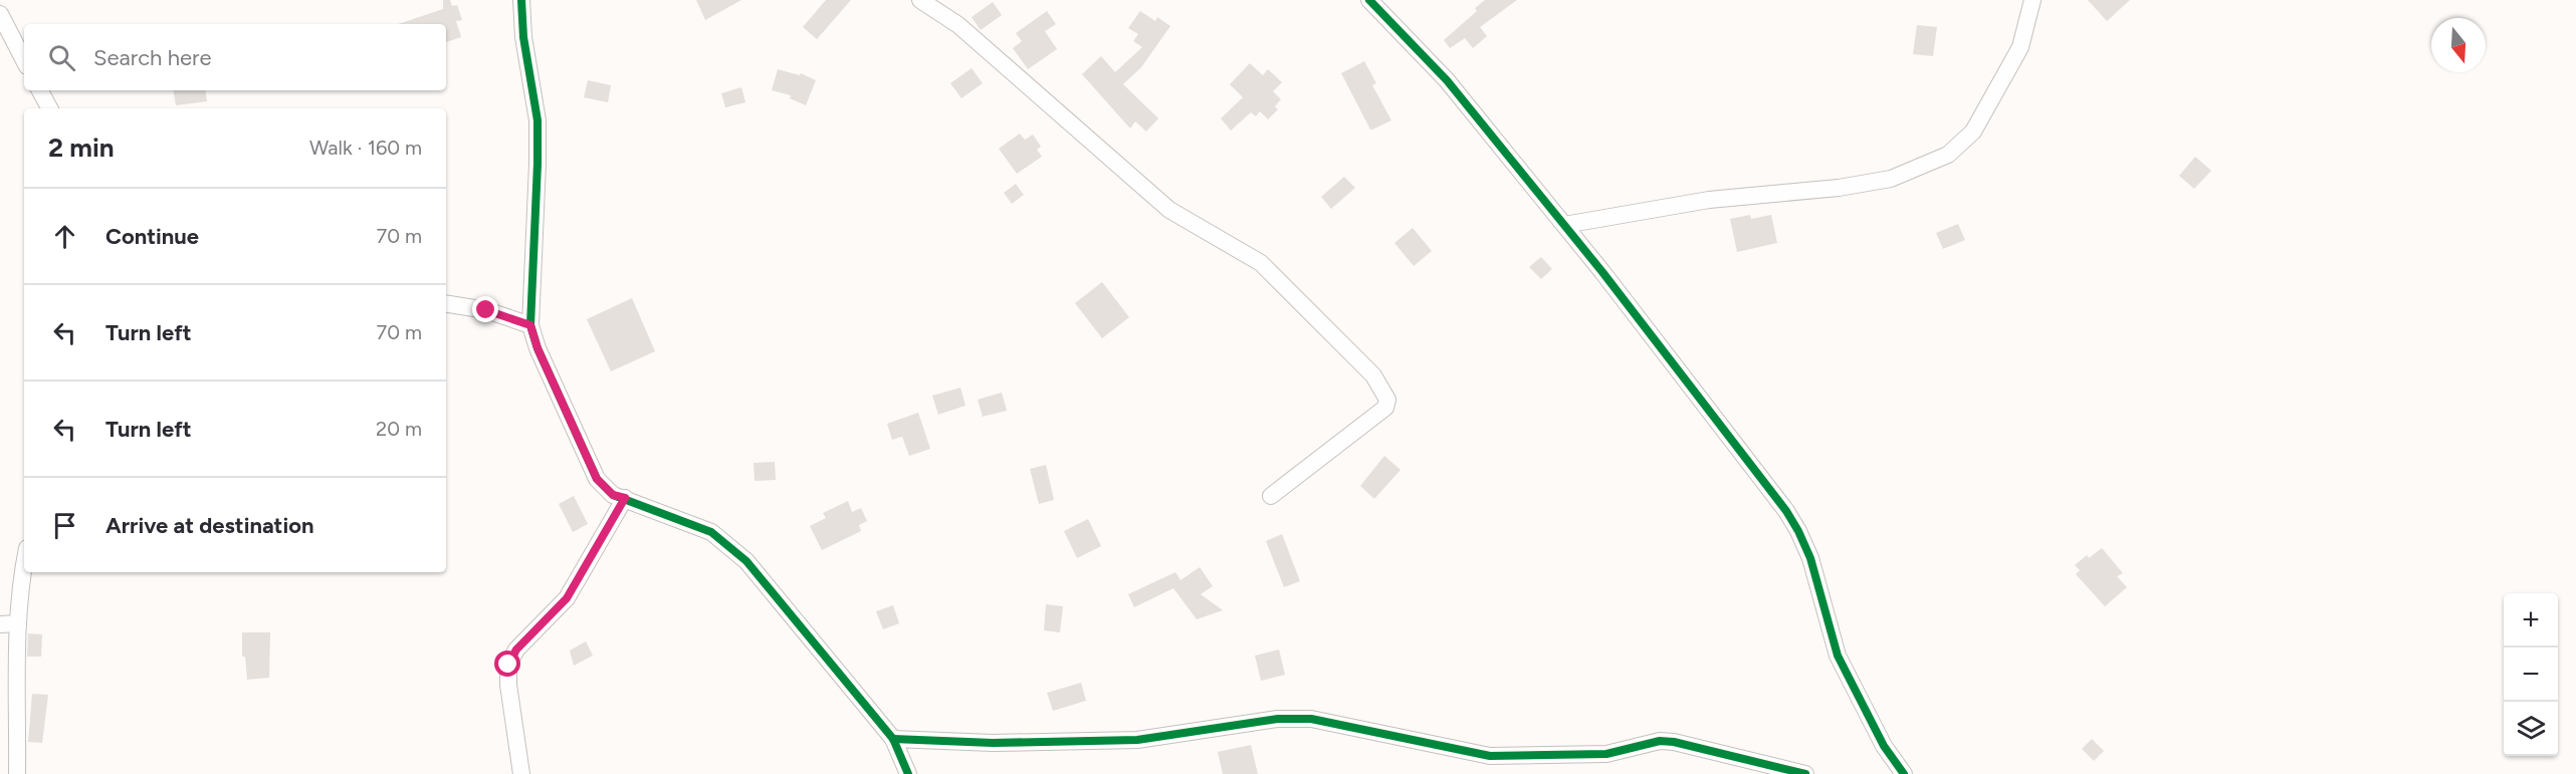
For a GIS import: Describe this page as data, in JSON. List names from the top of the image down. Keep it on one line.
{"north":"bottom","page":{"search":"Search here","heading":["2 min","Walk · 160 m"],"list":[["Continue","70 m"],["Turn left","70 m"],["Turn left","20 m"],"Arrive at destination"],"map_buttons":["+","−"]}}
